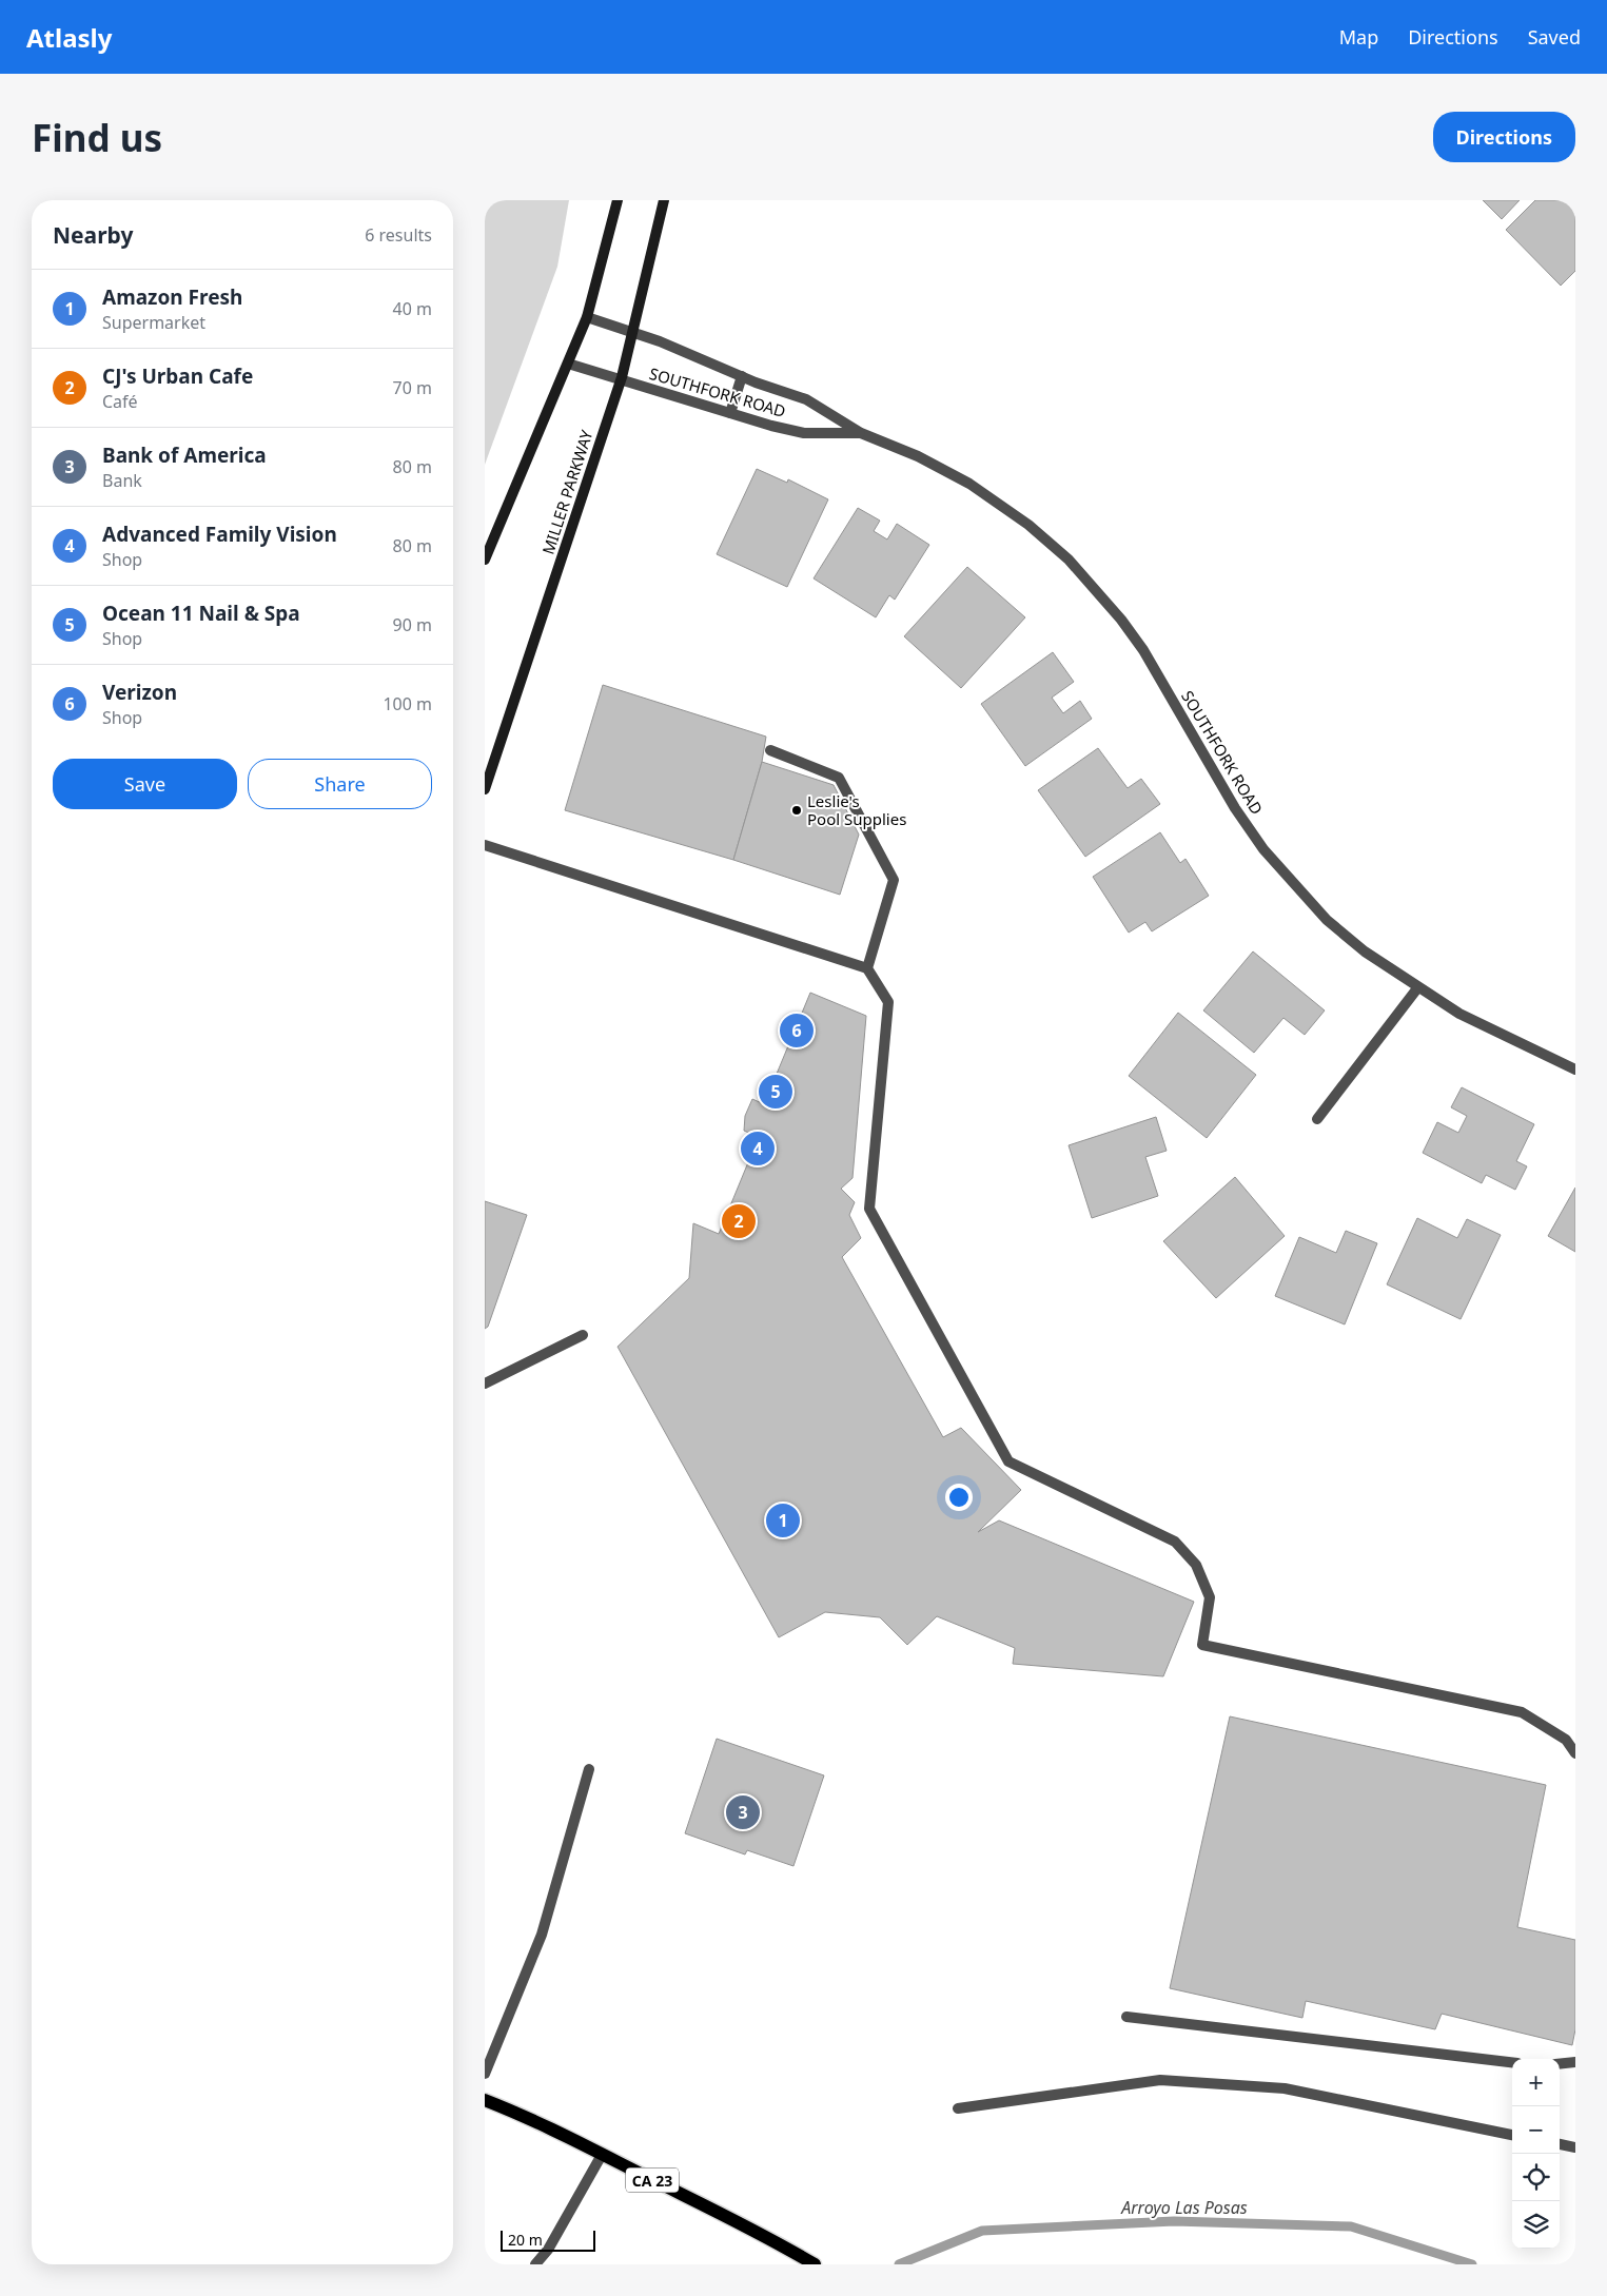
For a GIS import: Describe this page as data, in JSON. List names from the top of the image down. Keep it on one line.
{"streets":{"main road":["CA 23"],"street":["SOUTHFORK ROAD","MILLER PARKWAY"]},"crossings":[["SOUTHFORK ROAD","MILLER PARKWAY"]],"water":["Arroyo Las Posas"],"places":["Leslie's Pool Supplies"],"scale_bar":"20 m","page":{"header":"Atlasly","nav":["Map","Directions","Saved"],"buttons":["Directions",["Save","Share"]],"title":"Find us","heading":["Nearby","6 results"],"list":[{"mark":"1","name":"Amazon Fresh","note":"Supermarket","value":"40 m"},{"mark":"2","name":"CJ's Urban Cafe","note":"Café","value":"70 m"},{"mark":"3","name":"Bank of America","note":"Bank","value":"80 m"},{"mark":"4","name":"Advanced Family Vision","note":"Shop","value":"80 m"},{"mark":"5","name":"Ocean 11 Nail & Spa","note":"Shop","value":"90 m"},{"mark":"6","name":"Verizon","note":"Shop","value":"100 m"}],"pins":["6","5","4","2","1","3"],"map_buttons":["+","−"],"scale":"20 m"}}
